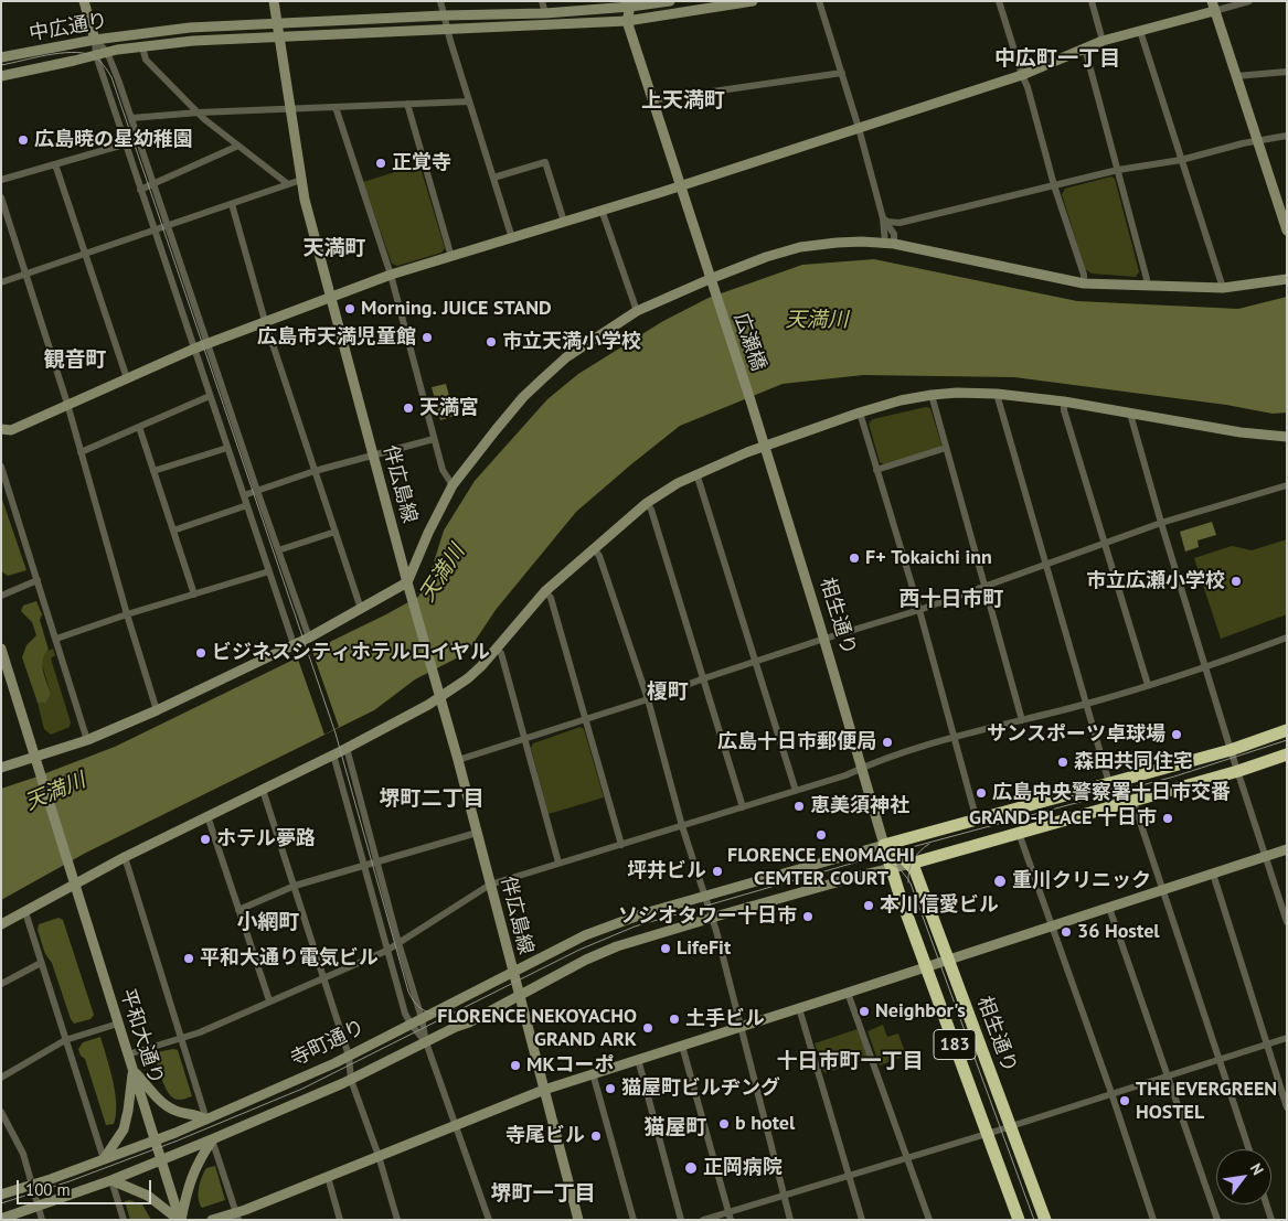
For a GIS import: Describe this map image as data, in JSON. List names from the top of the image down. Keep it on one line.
{"streets":{"highway":["相生通り","183"],"street":["中広通り","広瀬橋","伴広島線","平和大通り","寺町通り"]},"crossings":[["中広通り","伴広島線"],["広瀬橋","相生通り"],["伴広島線","相生通り"],["伴広島線","寺町通り"],["平和大通り","寺町通り"]],"districts":["中広町一丁目","上天満町","天満町","観音町","西十日市町","榎町","堺町二丁目","小網町","十日市町一丁目","猫屋町","堺町一丁目"],"water":["天満川"],"places":["広島暁の星幼稚園","正覚寺","Morning. JUICE STAND","広島市天満児童館","市立天満小学校","天満宮","F+ Tokaichi inn","市立広瀬小学校","ビジネスシティホテルロイヤル","サンスポーツ卓球場","広島十日市郵便局","森田共同住宅","広島中央警察署十日市交番","恵美須神社","GRAND-PLACE 十日市","FLORENCE ENOMACHI CEMTER COURT","ホテル夢路","坪井ビル","重川クリニック","本川信愛ビル","ソシオタワー十日市","36 Hostel","LifeFit","平和大通り電気ビル","Neighbor's","土手ビル","FLORENCE NEKOYACHO GRAND ARK","MKコーポ","猫屋町ビルヂング","THE EVERGREEN HOSTEL","b hotel","寺尾ビル","正岡病院"],"scale_bar":"100 m","north":"top right"}
